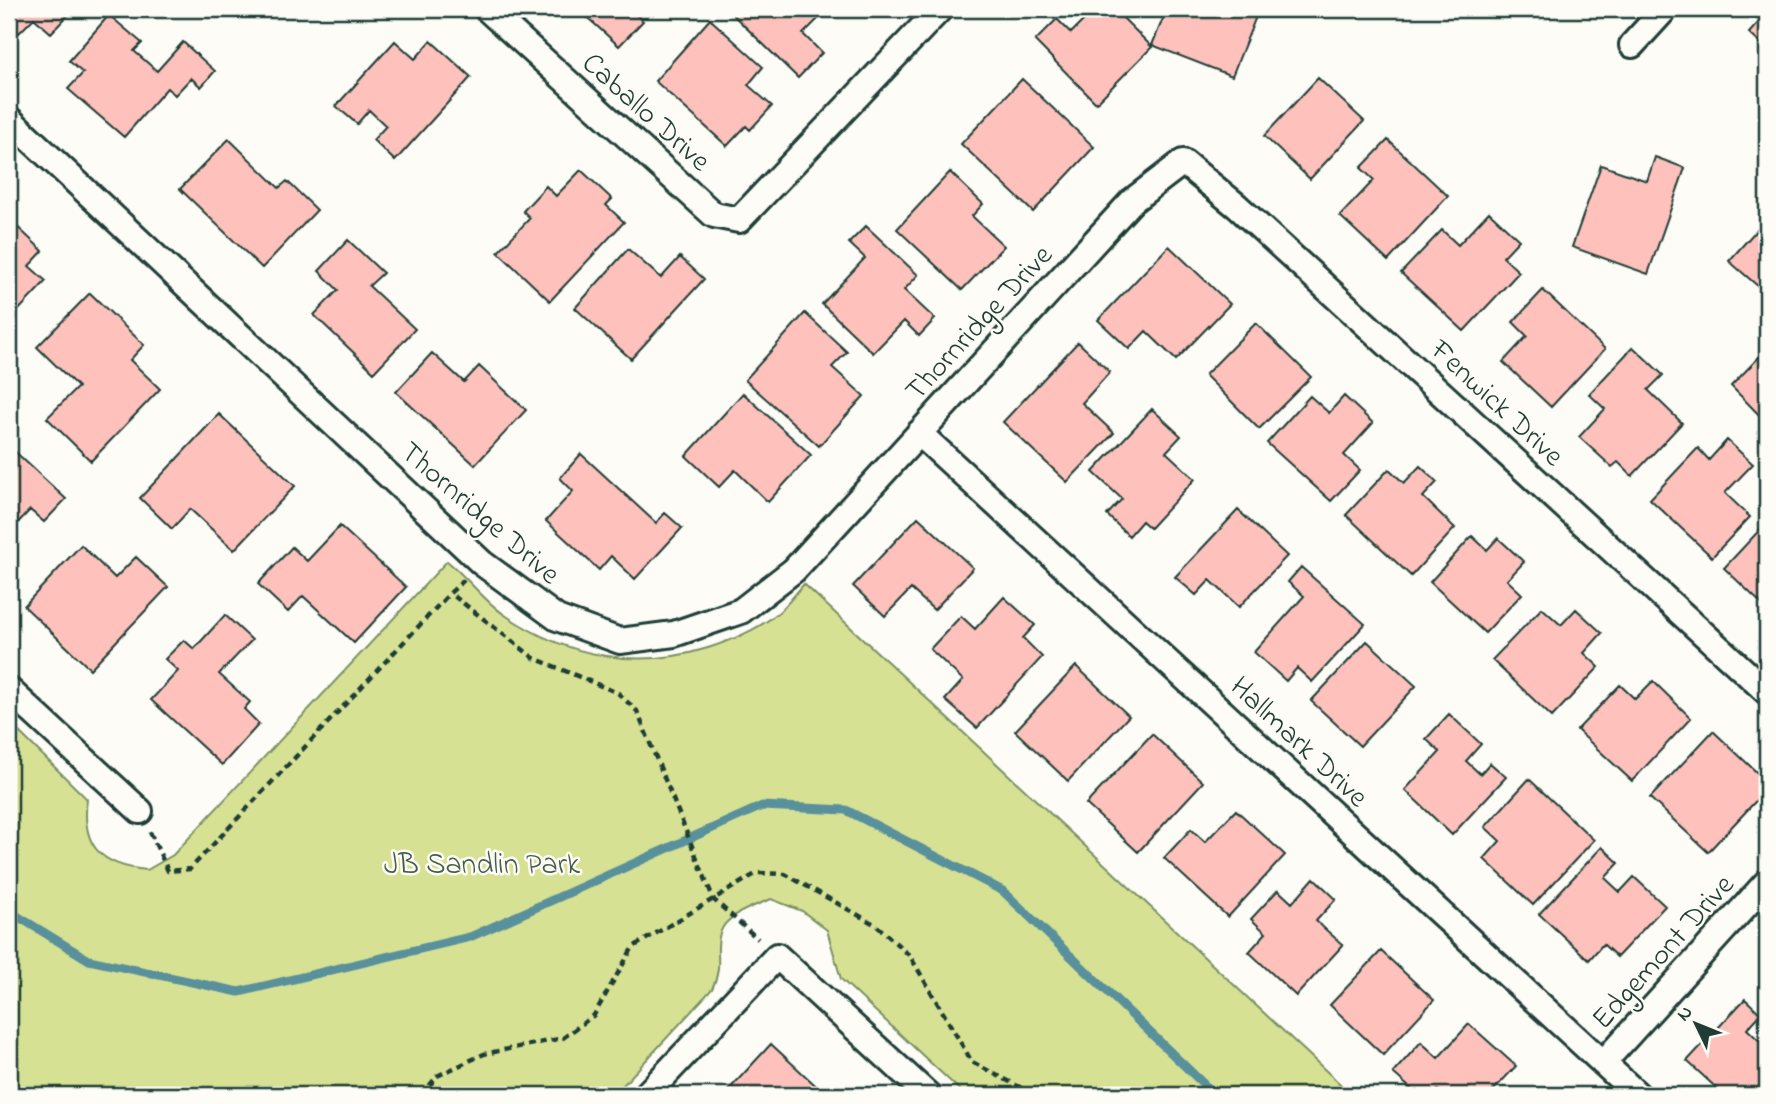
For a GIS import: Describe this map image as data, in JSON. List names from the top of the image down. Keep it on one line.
{"streets":{"street":["Caballo Drive","Thornridge Drive","Fenwick Drive","Hallmark Drive","Edgemont Drive"]},"crossings":[["Thornridge Drive","Fenwick Drive"],["Thornridge Drive","Hallmark Drive"],["Hallmark Drive","Edgemont Drive"]],"parks":["JB Sandlin Park"],"north":"top left"}
